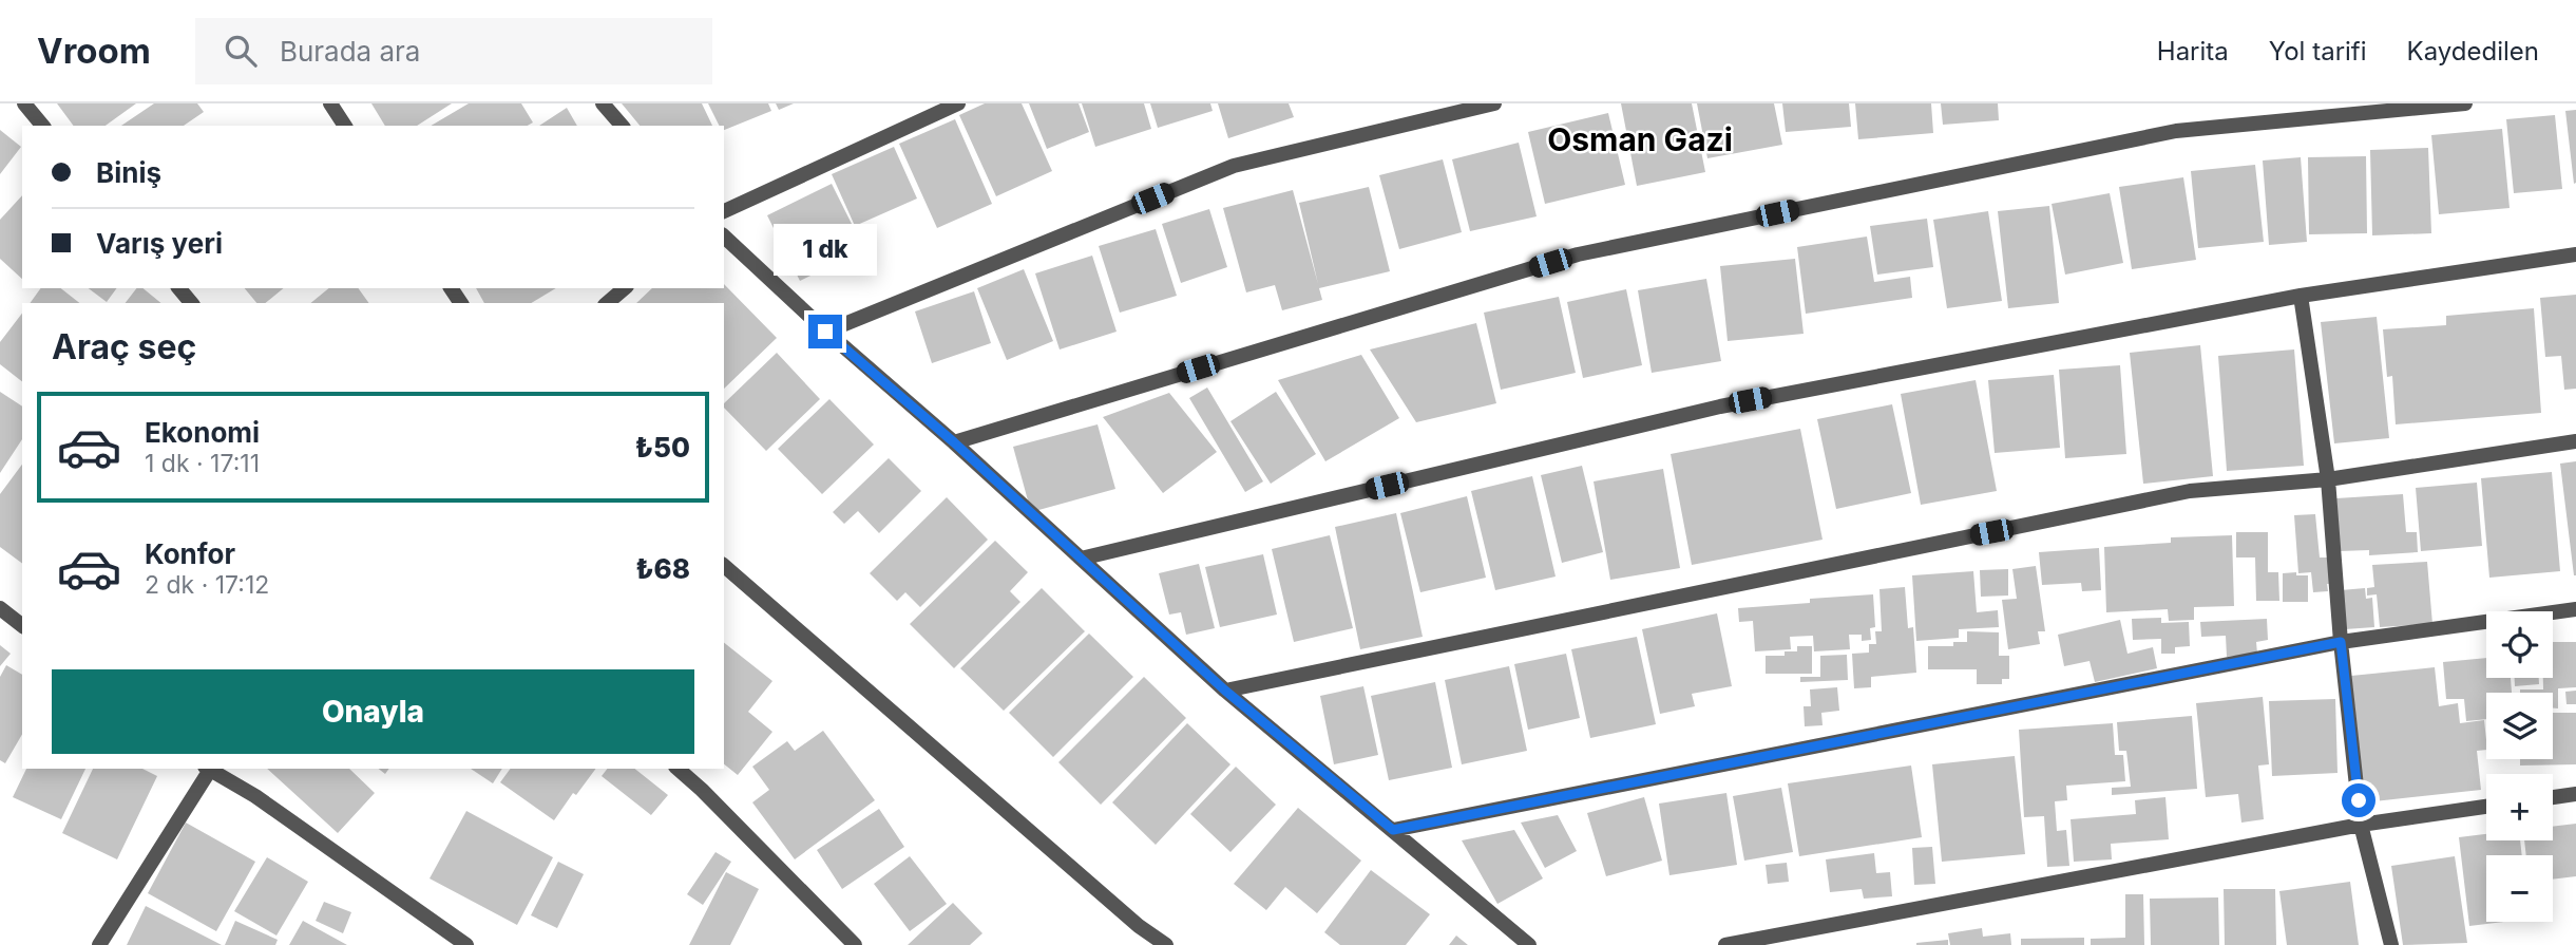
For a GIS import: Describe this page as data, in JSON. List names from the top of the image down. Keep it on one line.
{"districts":["Osman Gazi"],"page":{"header":"Vroom","search":"Burada ara","nav":["Harita","Yol tarifi","Kaydedilen"],"banner":["Biniş","Varış yeri"],"bubble":"1 dk","heading":"Araç seç","list":[{"name":"Ekonomi","note":"1 dk · 17:11","value":"₺50"},{"name":"Konfor","note":"2 dk · 17:12","value":"₺68"}],"map_buttons":["+","−"],"buttons":"Onayla"}}
